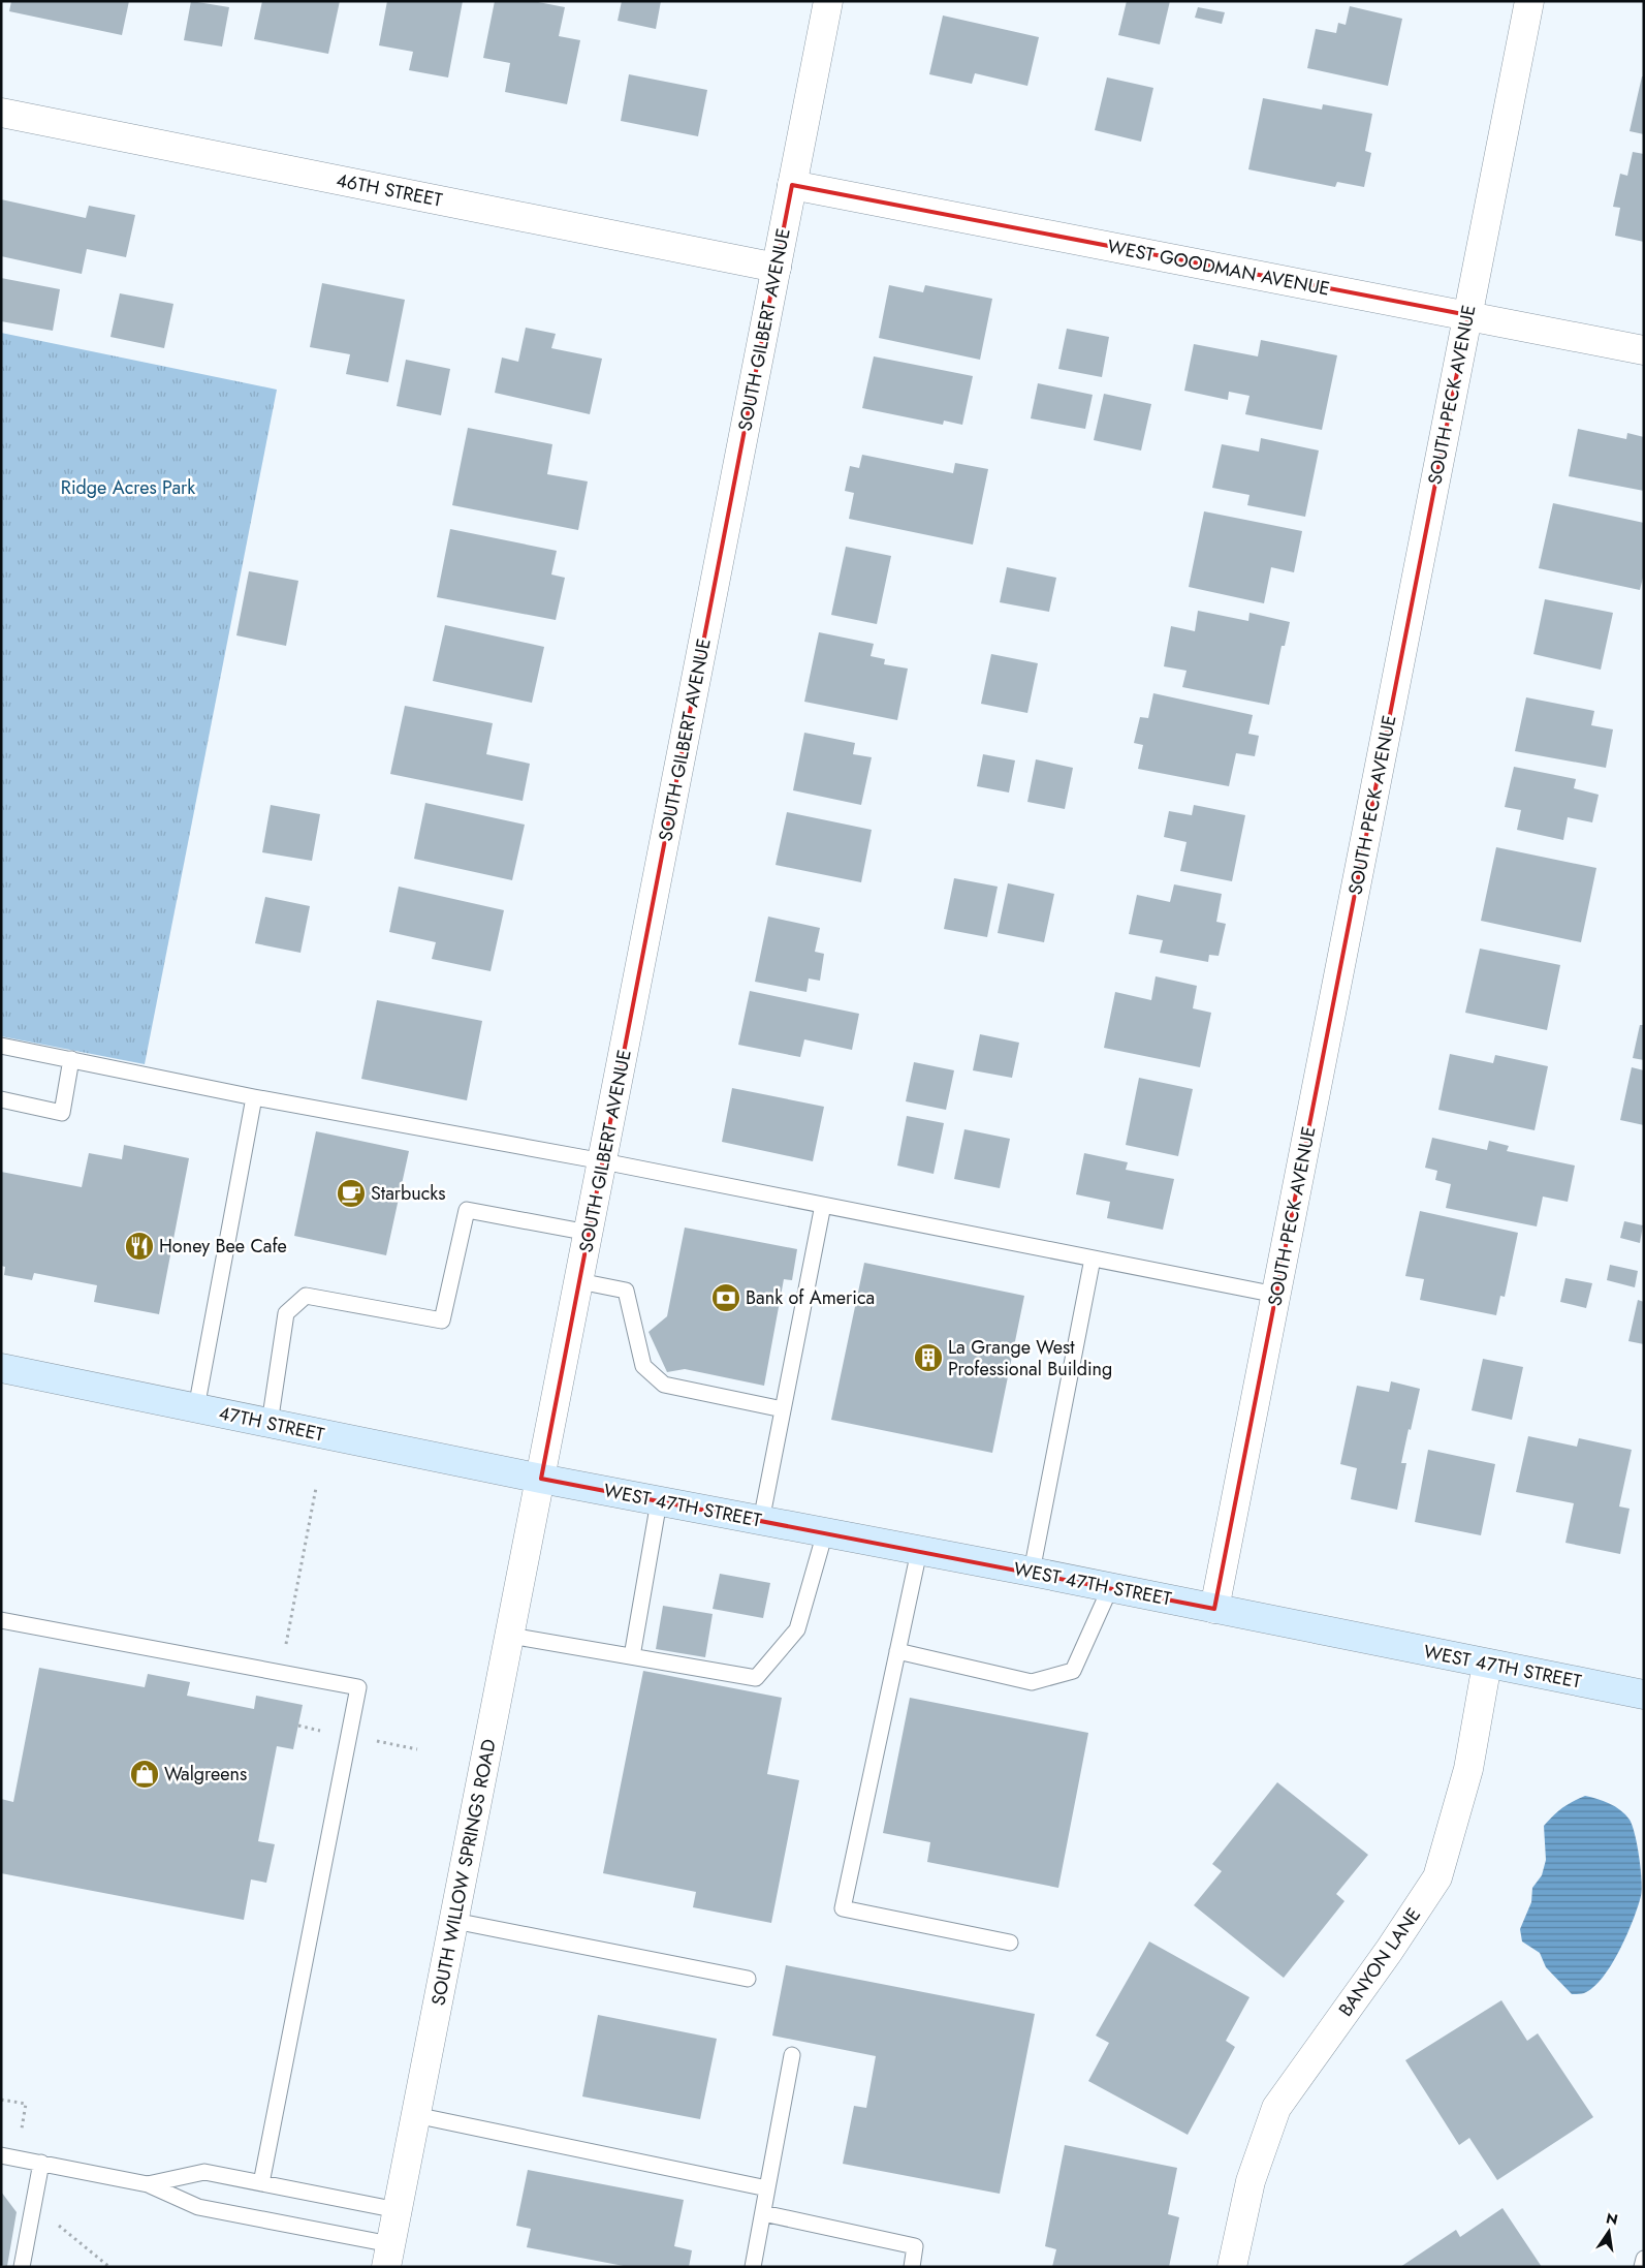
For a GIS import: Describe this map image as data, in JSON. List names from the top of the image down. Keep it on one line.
{"streets":{"main road":["47TH STREET","WEST 47TH STREET"],"street":["46TH STREET","WEST GOODMAN AVENUE","SOUTH GILBERT AVENUE","SOUTH PECK AVENUE","SOUTH WILLOW SPRINGS ROAD","BANYON LANE"]},"crossings":[["46TH STREET","SOUTH GILBERT AVENUE"],["WEST GOODMAN AVENUE","SOUTH GILBERT AVENUE"],["WEST GOODMAN AVENUE","SOUTH PECK AVENUE"],["SOUTH GILBERT AVENUE","47TH STREET"],["SOUTH GILBERT AVENUE","WEST 47TH STREET"],["SOUTH GILBERT AVENUE","SOUTH WILLOW SPRINGS ROAD"],["SOUTH PECK AVENUE","WEST 47TH STREET"],["47TH STREET","WEST 47TH STREET"],["47TH STREET","SOUTH WILLOW SPRINGS ROAD"],["WEST 47TH STREET","SOUTH WILLOW SPRINGS ROAD"],["WEST 47TH STREET","BANYON LANE"]],"parks":["Ridge Acres Park"],"places":{"cafe":["Starbucks"],"restaurant":["Honey Bee Cafe"],"bank":["Bank of America"],"building":["La Grange West Professional Building"],"shop":["Walgreens"]},"north":"top"}
